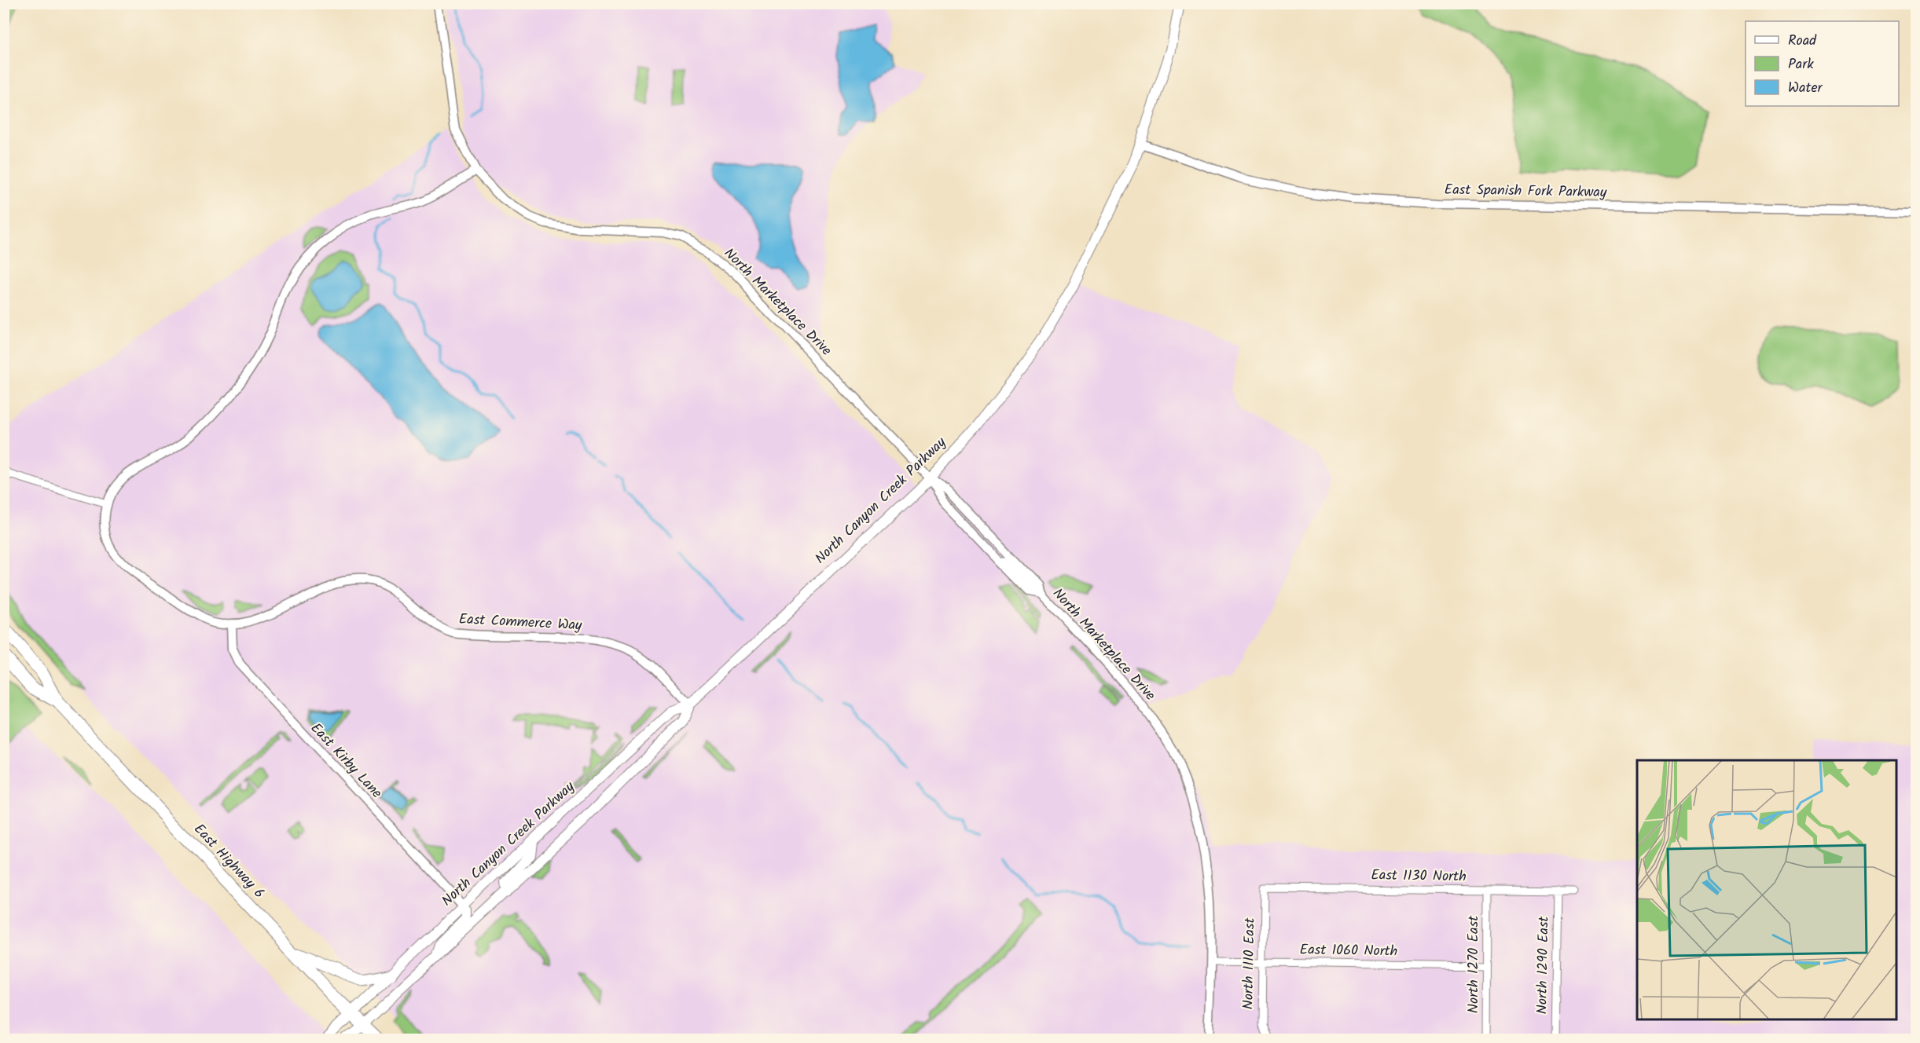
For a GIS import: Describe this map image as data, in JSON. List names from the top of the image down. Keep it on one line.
{"streets":{"highway":["East Highway 6"],"main road":["North Canyon Creek Parkway"],"street":["East Spanish Fork Parkway","North Marketplace Drive","East Commerce Way","East Kirby Lane","East 1130 North","East 1060 North","North 1110 East","North 1270 East","North 1290 East"]},"crossings":[["East Spanish Fork Parkway","North Canyon Creek Parkway"],["North Marketplace Drive","North Canyon Creek Parkway"],["North Marketplace Drive","East 1060 North"],["North Canyon Creek Parkway","East Commerce Way"],["North Canyon Creek Parkway","East Kirby Lane"],["North Canyon Creek Parkway","East Highway 6"],["East Commerce Way","East Kirby Lane"],["East 1130 North","North 1110 East"],["East 1130 North","North 1270 East"],["East 1130 North","North 1290 East"],["East 1060 North","North 1110 East"],["East 1060 North","North 1270 East"]],"legend":["Road","Park","Water"]}
